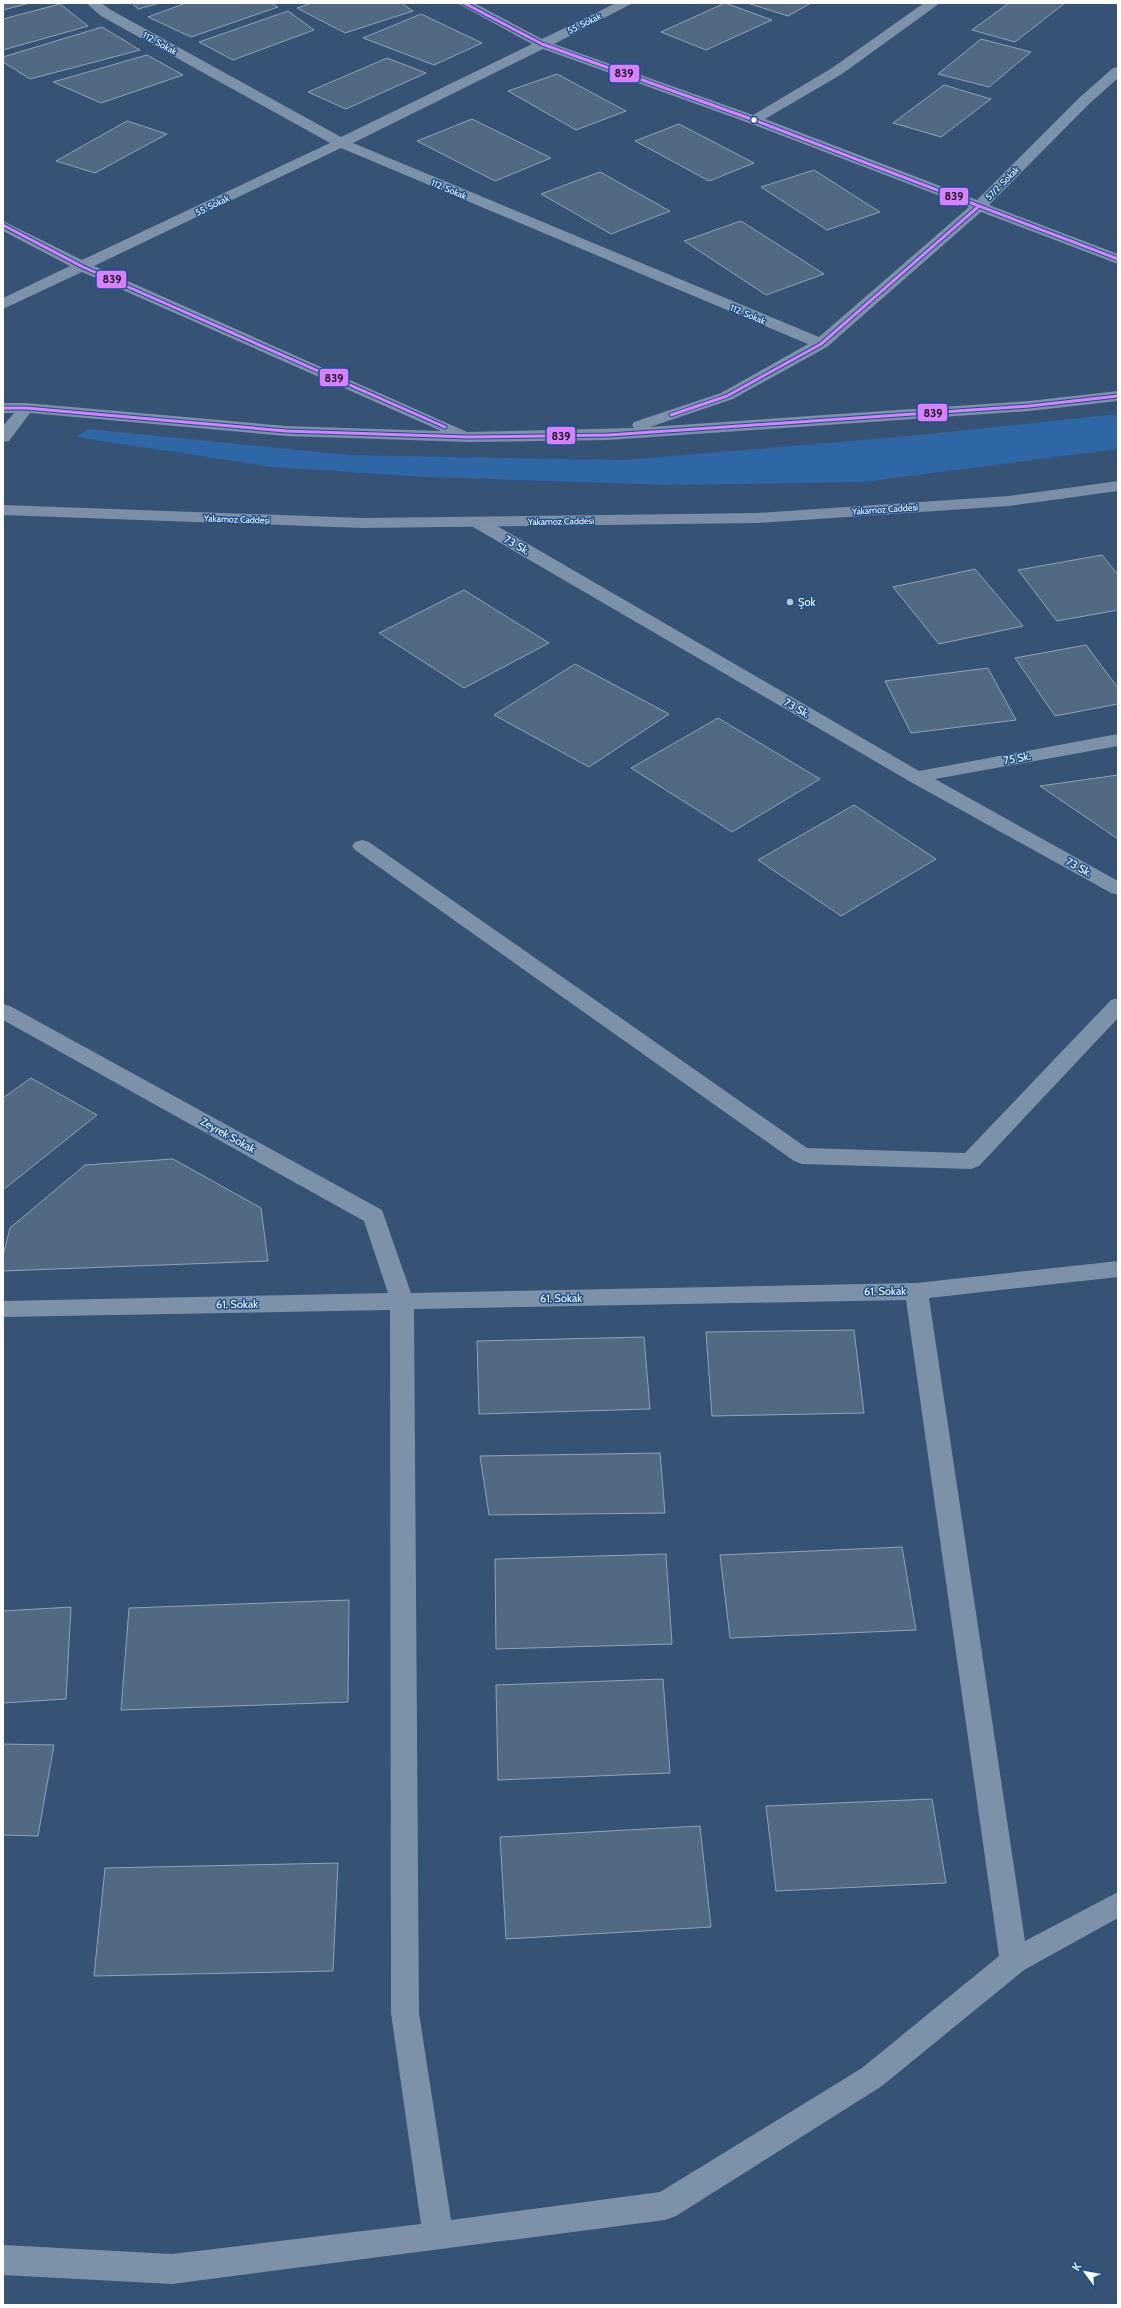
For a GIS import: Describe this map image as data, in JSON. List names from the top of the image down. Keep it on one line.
{"streets":{"main road":["Yakamoz Caddesi"],"street":["55. Sokak","112. Sokak","57/2. Sokak","73 Sk.","75 Sk.","Zeyrek Sokak","61. Sokak"]},"crossings":[["55. Sokak","112. Sokak"],["112. Sokak","57/2. Sokak"],["Yakamoz Caddesi","73 Sk."],["73 Sk.","75 Sk."],["Zeyrek Sokak","61. Sokak"]],"places":["Şok"],"lines":["transit line 839"],"north":"top left"}
